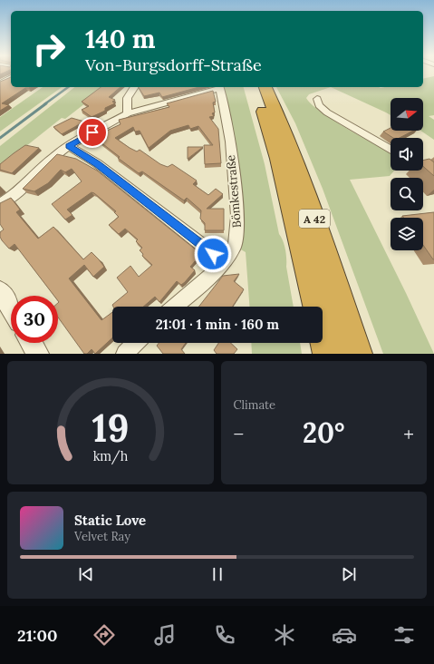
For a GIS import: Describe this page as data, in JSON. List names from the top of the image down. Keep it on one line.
{"streets":{"highway":["A 42"],"street":["Bömkestraße"]},"north":"right","page":{"turn":["140 m","Von-Burgsdorff-Straße"],"limit":"30","trip":"21:01 · 1 min · 160 m","tile":"Climate","heat":["−","20°","+"],"song":["Static Love","Velvet Ray"],"tabs":"21:00","gauge":["19","km/h"]}}
